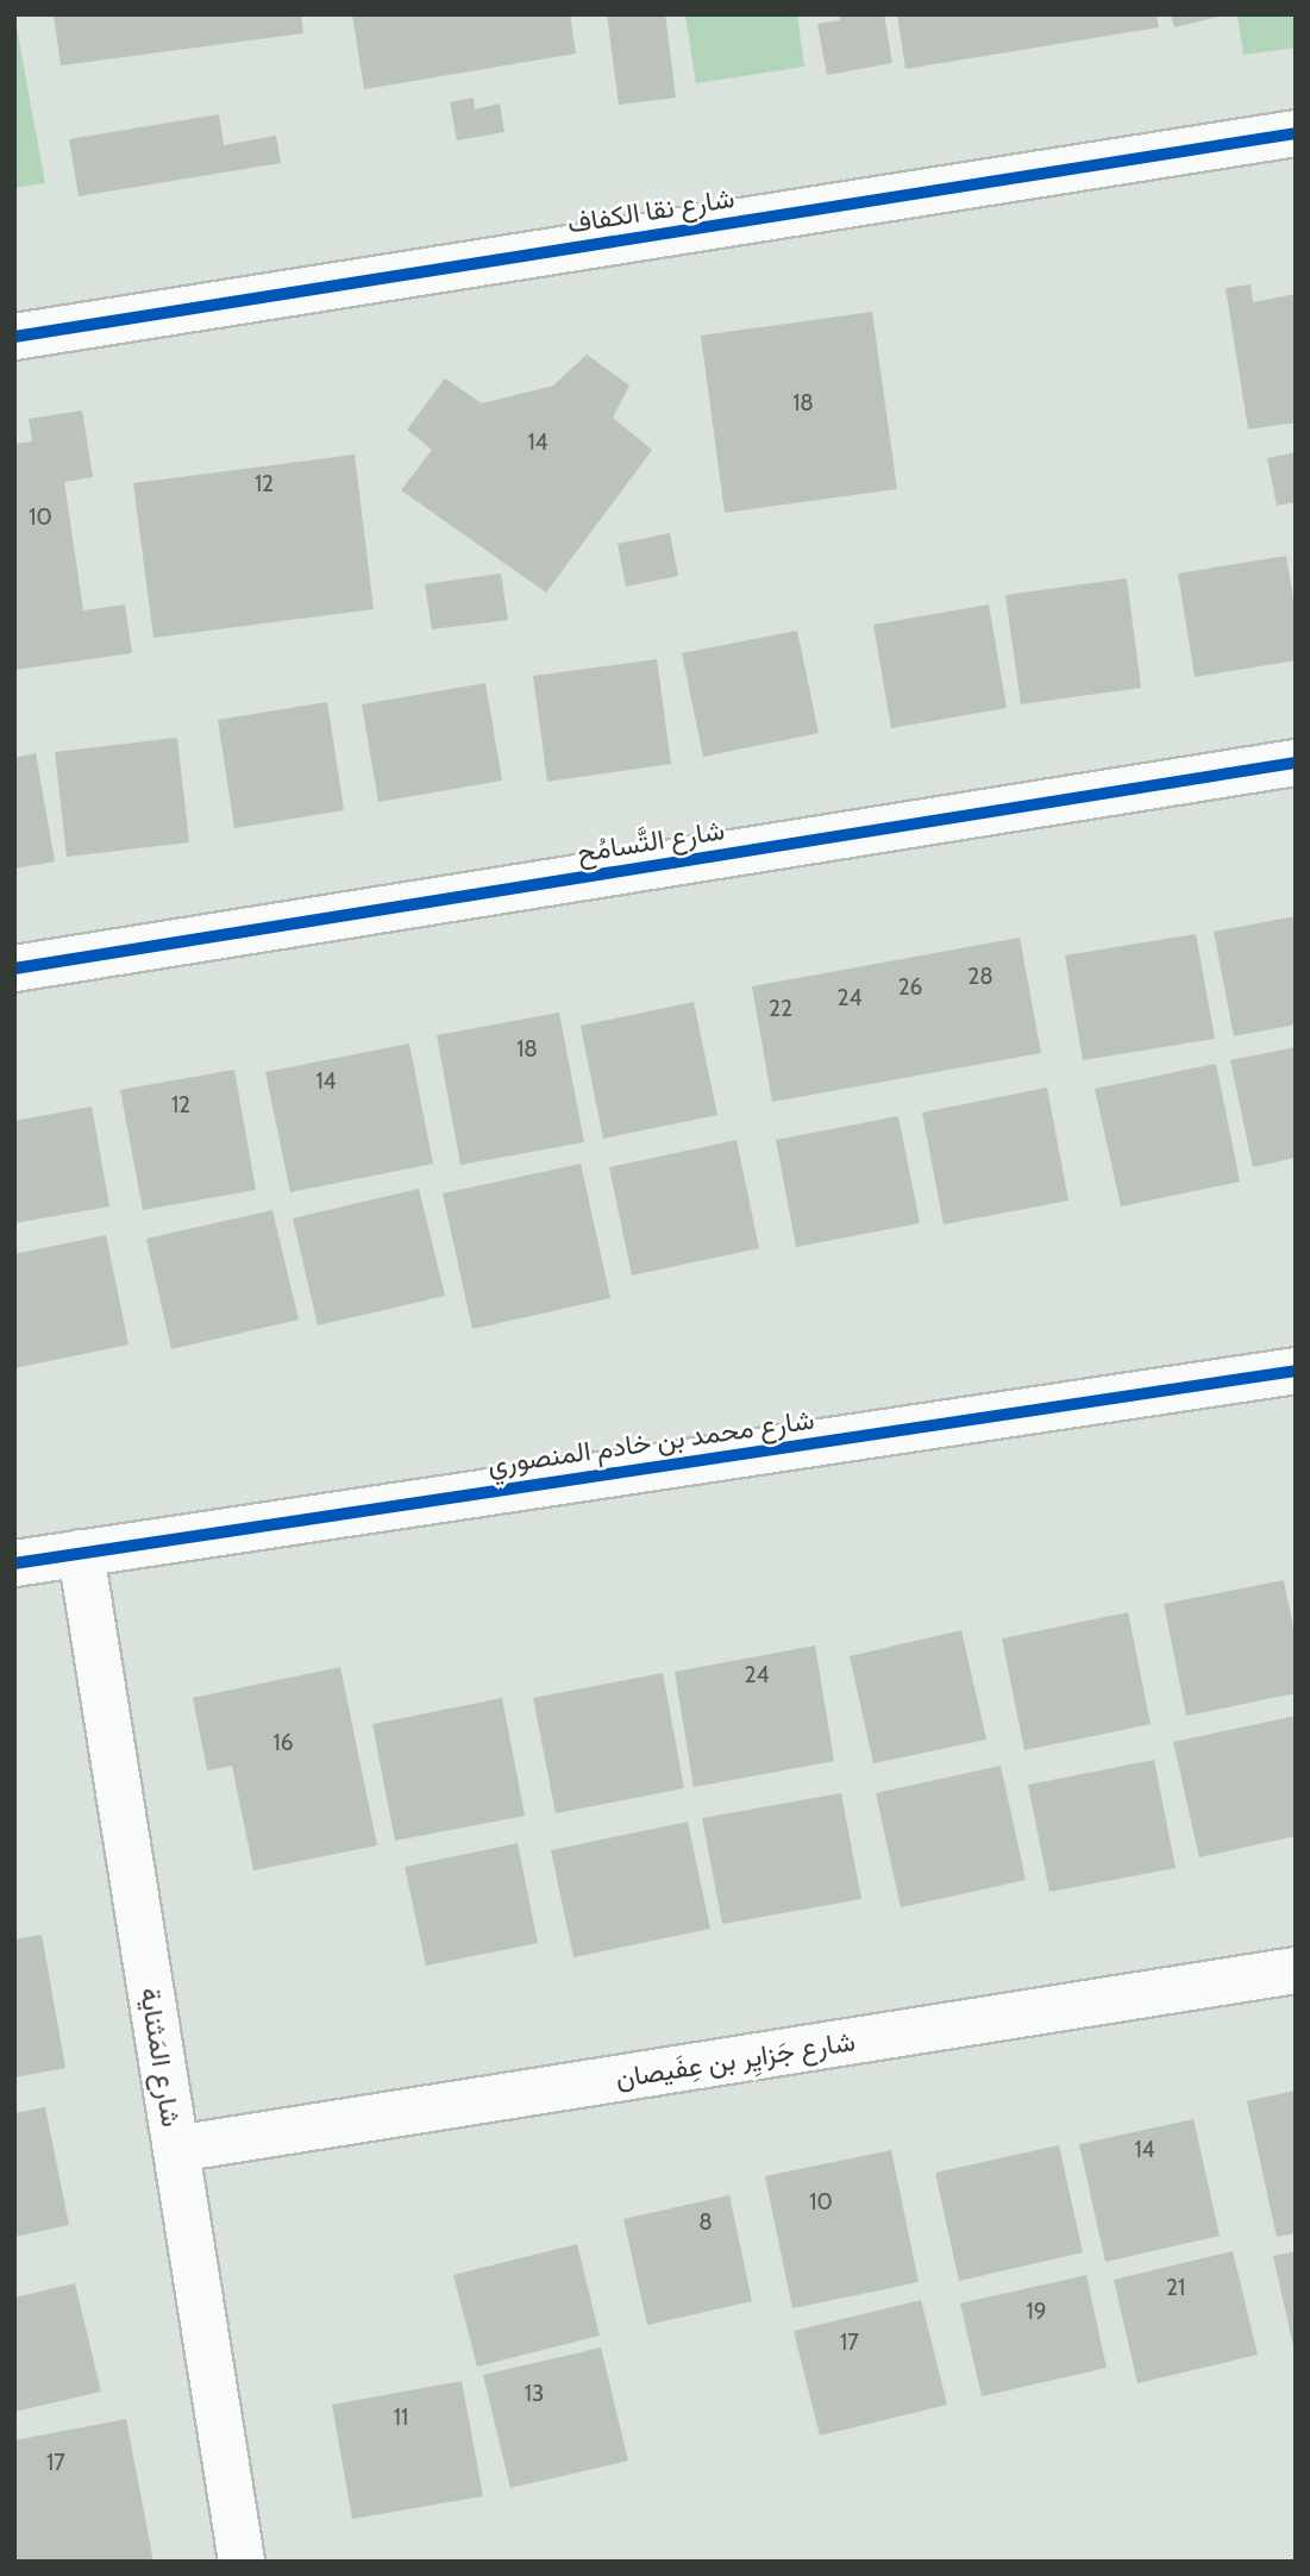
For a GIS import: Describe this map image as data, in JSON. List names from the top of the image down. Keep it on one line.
{"streets":{"street":["شارع نقا الكفاف","شارع التَّسامُح","شارع محمد بن خادم المنصوري","شارع المَثناية","شارع جَزايِر بن عِفَيصان"]},"crossings":[["شارع محمد بن خادم المنصوري","شارع المَثناية"],["شارع المَثناية","شارع جَزايِر بن عِفَيصان"]],"house_numbers":["18","14","12","10","28","26","24","22","18","14","12","24","16","14","10","8","21","19","17","13","11","17"]}
